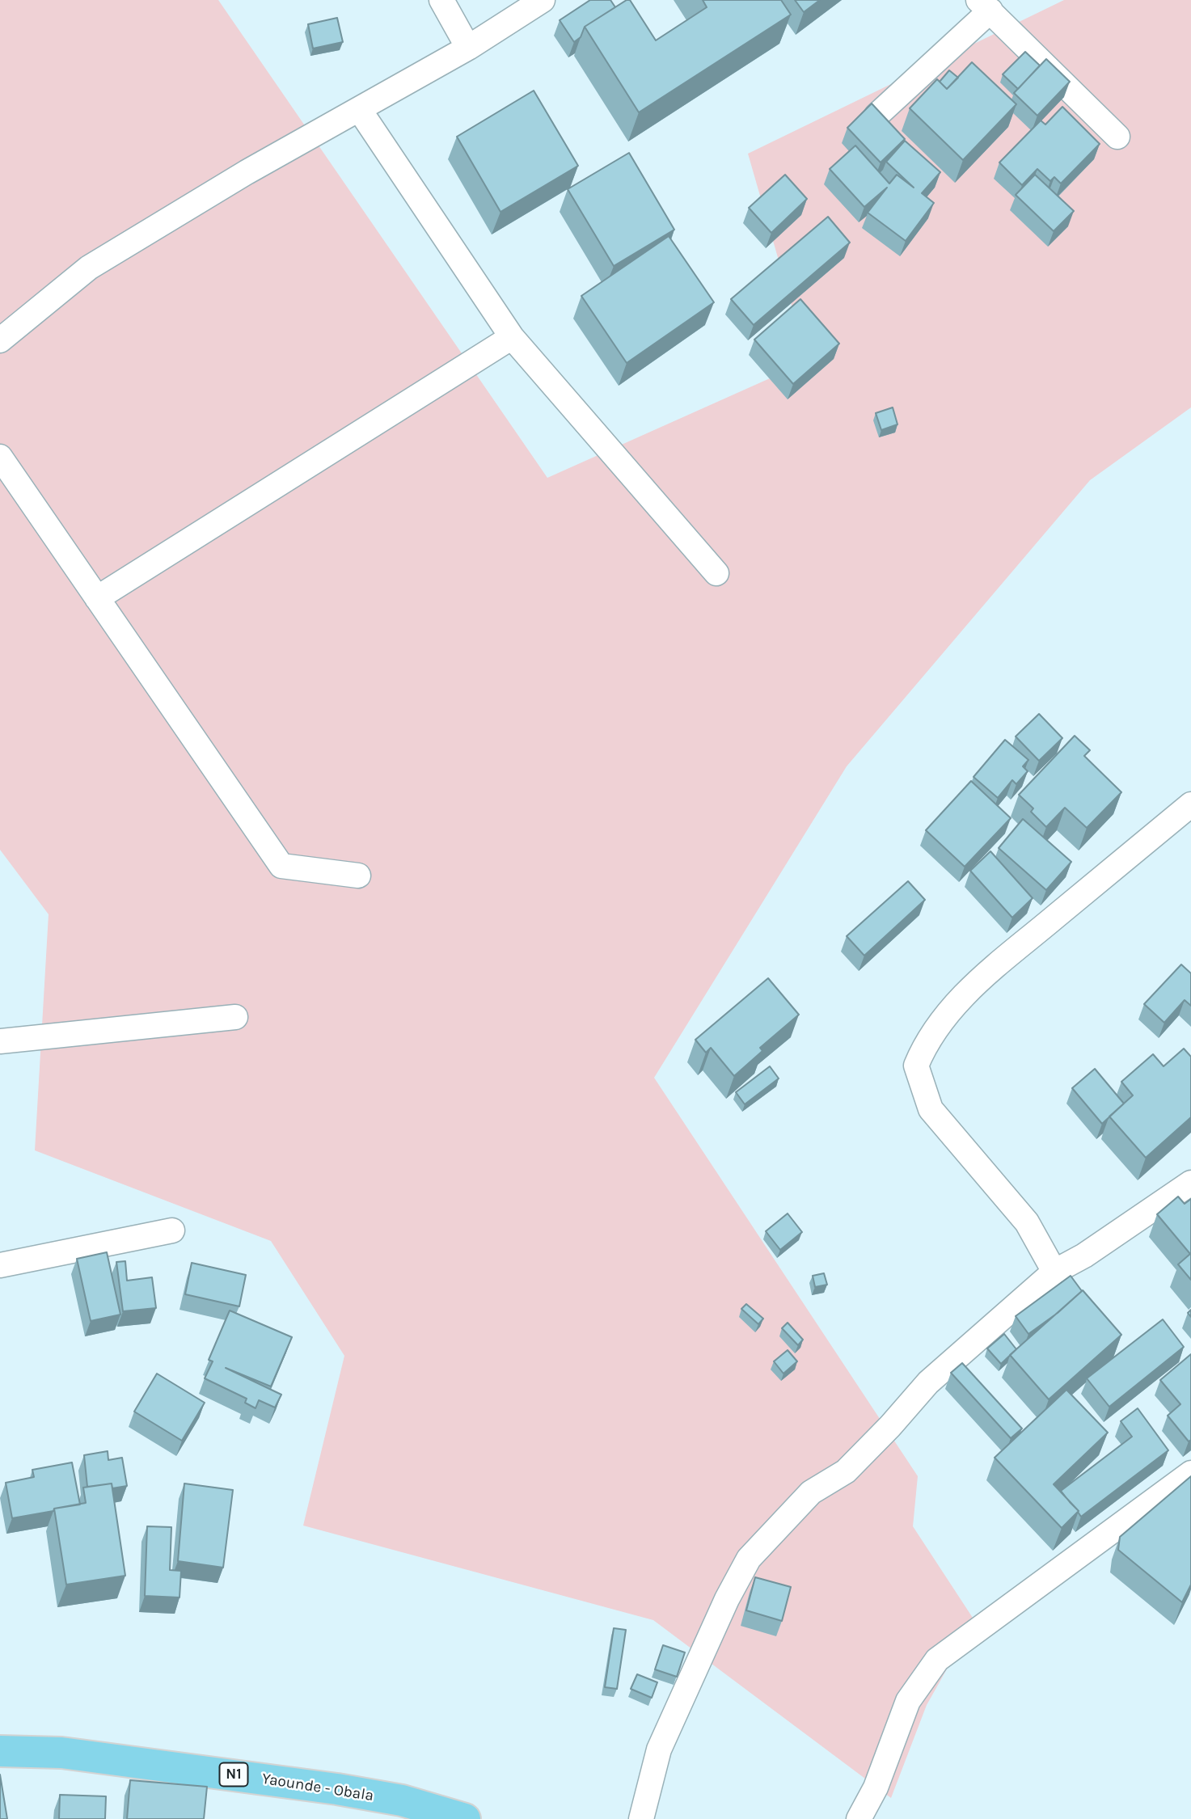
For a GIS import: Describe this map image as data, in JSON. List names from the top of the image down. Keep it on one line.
{"streets":{"highway":["N1","Yaounde - Obala"]}}
